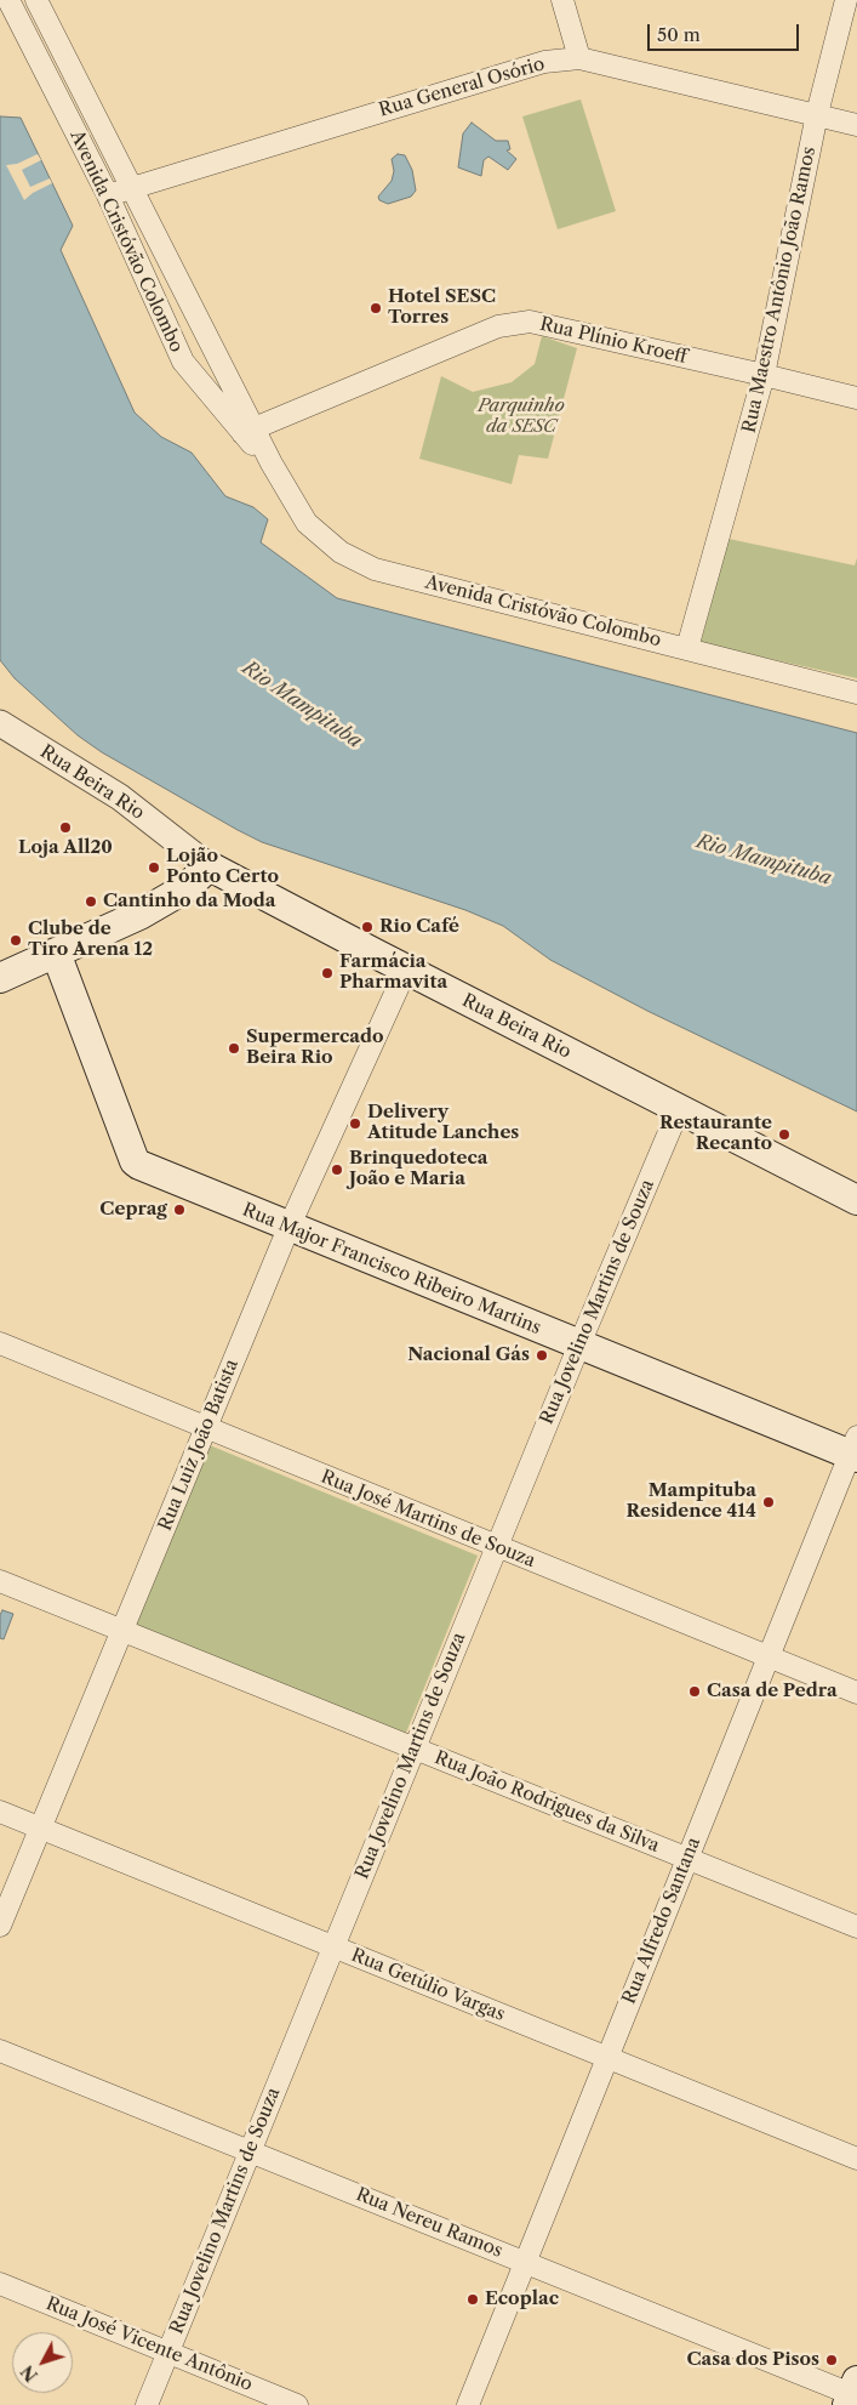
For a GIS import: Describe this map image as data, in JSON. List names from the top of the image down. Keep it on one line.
{"streets":{"main road":["Rua Beira Rio","Rua Major Francisco Ribeiro Martins"],"street":["Rua General Osório","Avenida Cristóvão Colombo","Rua Maestro Antônio João Ramos","Rua Plínio Kroeff","Rua Jovelino Martins de Souza","Rua Luiz João Batista","Rua José Martins de Souza","Rua João Rodrigues da Silva","Rua Alfredo Santana","Rua Getúlio Vargas","Rua Nereu Ramos","Rua José Vicente Antônio"]},"crossings":[["Rua General Osório","Avenida Cristóvão Colombo"],["Rua General Osório","Rua Maestro Antônio João Ramos"],["Avenida Cristóvão Colombo","Rua Maestro Antônio João Ramos"],["Avenida Cristóvão Colombo","Rua Plínio Kroeff"],["Rua Maestro Antônio João Ramos","Rua Plínio Kroeff"],["Rua Beira Rio","Rua Jovelino Martins de Souza"],["Rua Beira Rio","Rua Luiz João Batista"],["Rua Major Francisco Ribeiro Martins","Rua Jovelino Martins de Souza"],["Rua Major Francisco Ribeiro Martins","Rua Luiz João Batista"],["Rua Major Francisco Ribeiro Martins","Rua Alfredo Santana"],["Rua Jovelino Martins de Souza","Rua José Martins de Souza"],["Rua Jovelino Martins de Souza","Rua João Rodrigues da Silva"],["Rua Jovelino Martins de Souza","Rua Getúlio Vargas"],["Rua Jovelino Martins de Souza","Rua Nereu Ramos"],["Rua Jovelino Martins de Souza","Rua José Vicente Antônio"],["Rua Luiz João Batista","Rua José Martins de Souza"],["Rua Luiz João Batista","Rua João Rodrigues da Silva"],["Rua Luiz João Batista","Rua Getúlio Vargas"],["Rua José Martins de Souza","Rua Alfredo Santana"],["Rua João Rodrigues da Silva","Rua Alfredo Santana"],["Rua Alfredo Santana","Rua Getúlio Vargas"],["Rua Alfredo Santana","Rua Nereu Ramos"]],"water":["Rio Mampituba"],"parks":["Parquinho da SESC"],"places":["Hotel SESC Torres","Loja All20","Lojão Ponto Certo","Cantinho da Moda","Rio Café","Clube de Tiro Arena 12","Farmácia Pharmavita","Supermercado Beira Rio","Delivery Atitude Lanches","Restaurante Recanto","Brinquedoteca João e Maria","Ceprag","Nacional Gás","Mampituba Residence 414","Casa de Pedra","Ecoplac","Casa dos Pisos"],"scale_bar":"50 m","north":"bottom left"}
